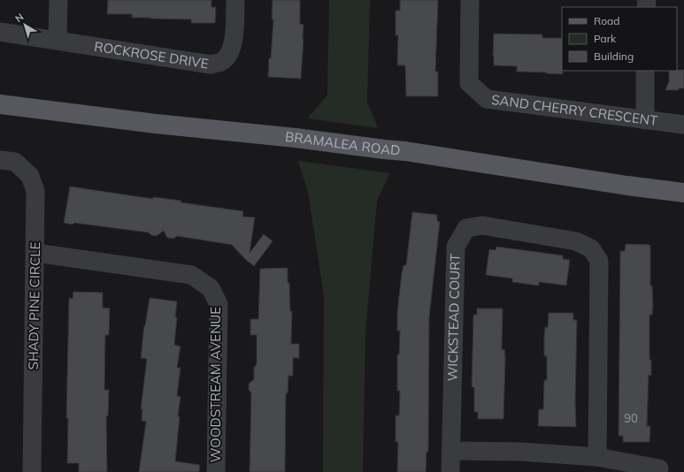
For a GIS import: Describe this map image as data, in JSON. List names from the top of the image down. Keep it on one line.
{"streets":{"main road":["BRAMALEA ROAD"],"street":["ROCKROSE DRIVE","SAND CHERRY CRESCENT","SHADY PINE CIRCLE","WICKSTEAD COURT","WOODSTREAM AVENUE"]},"crossings":[["SHADY PINE CIRCLE","WOODSTREAM AVENUE"]],"house_numbers":["90"],"legend":["Road","Park","Building"],"north":"top left"}
